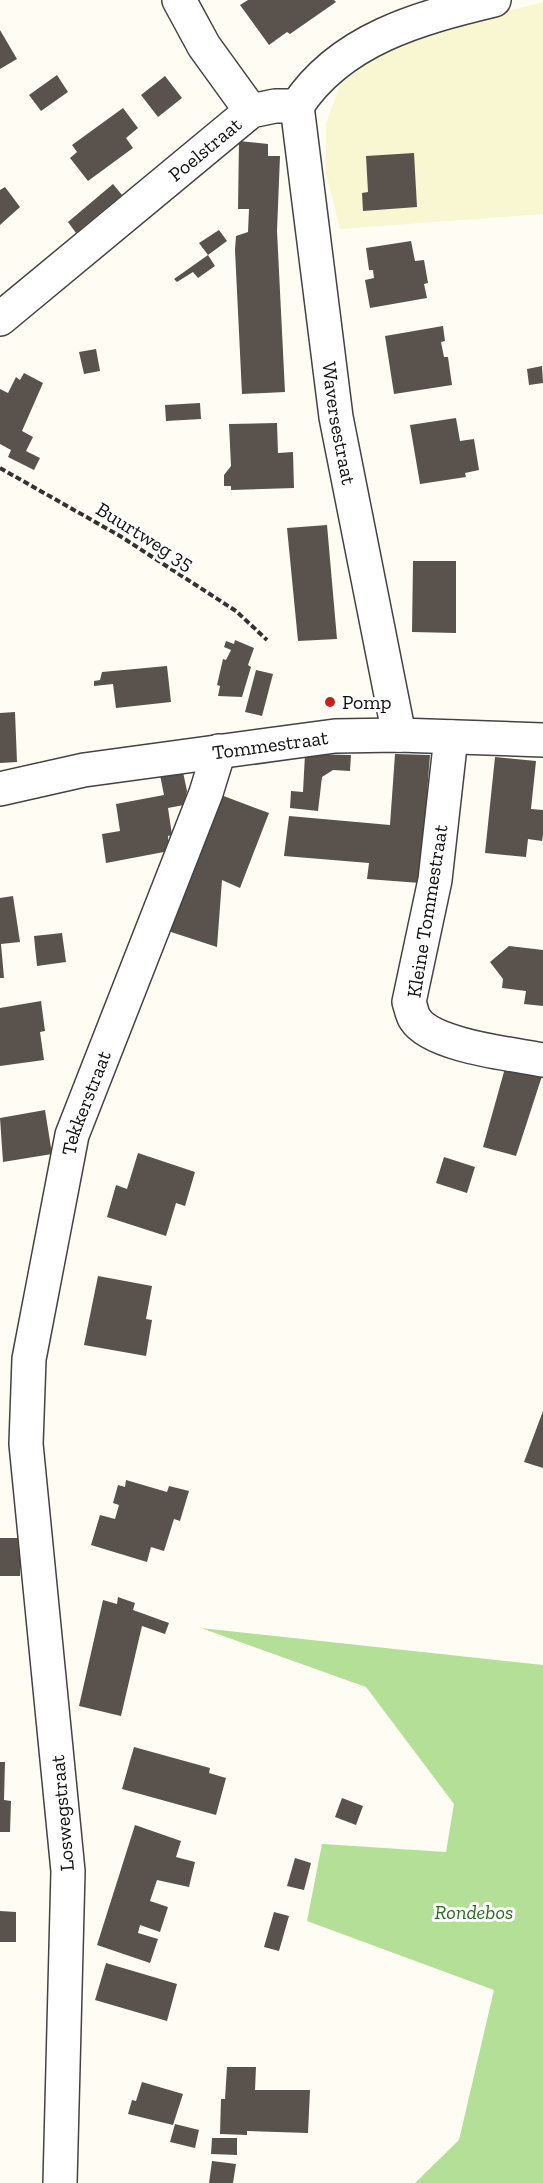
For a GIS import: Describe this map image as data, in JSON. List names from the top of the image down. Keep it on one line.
{"streets":{"street":["Poelstraat","Waversestraat","Tommestraat","Kleine Tommestraat","Tekkerstraat","Loswegstraat"],"path":["Buurtweg 35"]},"crossings":[["Poelstraat","Waversestraat"],["Waversestraat","Tommestraat"],["Tommestraat","Kleine Tommestraat"],["Tommestraat","Tekkerstraat"],["Tekkerstraat","Loswegstraat"]],"parks":["Rondebos"],"places":["Pomp"]}
